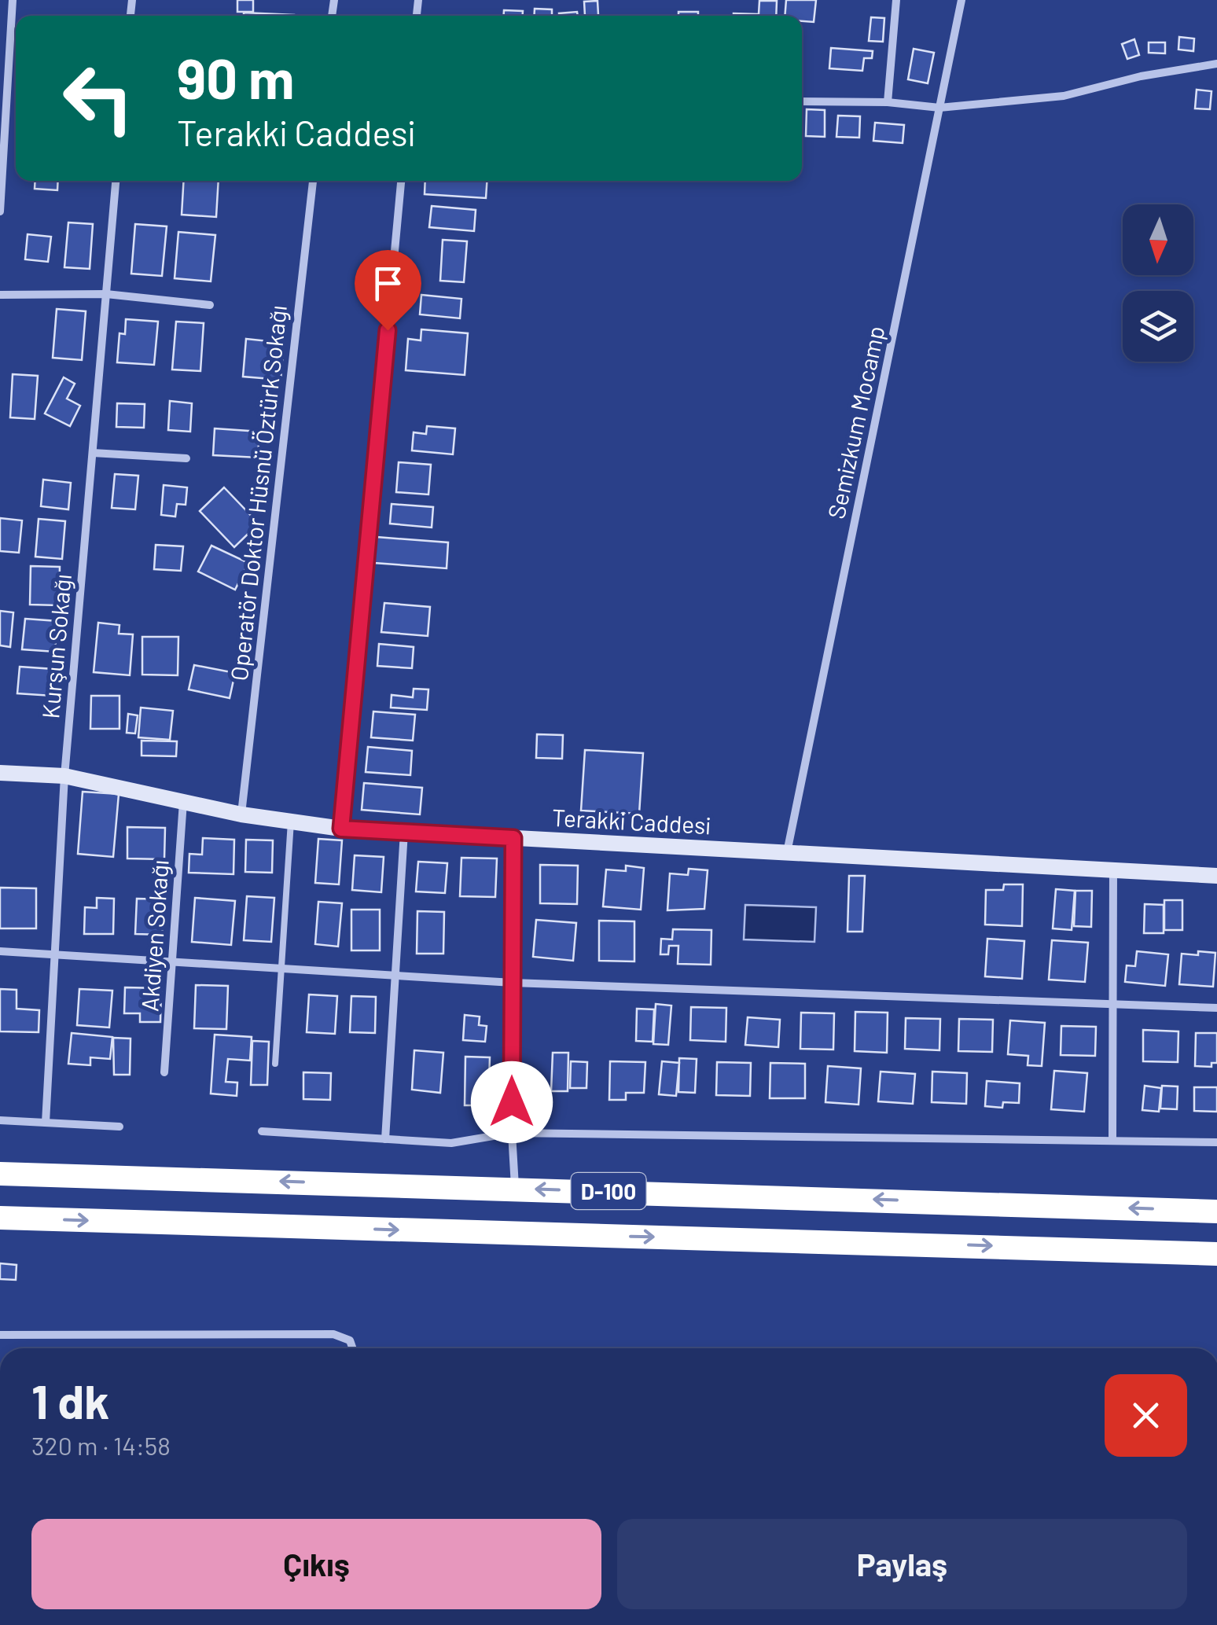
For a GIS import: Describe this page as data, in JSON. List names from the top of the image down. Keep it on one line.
{"streets":{"highway":["D-100"],"street":["Semizkum Mocamp","Operatör Doktor Hüsnü Öztürk Sokağı","Kurşun Sokağı","Terakki Caddesi","Akdiyen Sokağı"]},"crossings":[["Semizkum Mocamp","Terakki Caddesi"],["Operatör Doktor Hüsnü Öztürk Sokağı","Terakki Caddesi"],["Kurşun Sokağı","Terakki Caddesi"],["Terakki Caddesi","Akdiyen Sokağı"]],"north":"bottom","page":{"turn":["90 m","Terakki Caddesi"],"heading":["1 dk","320 m · 14:58"],"buttons":["Çıkış","Paylaş"]}}
